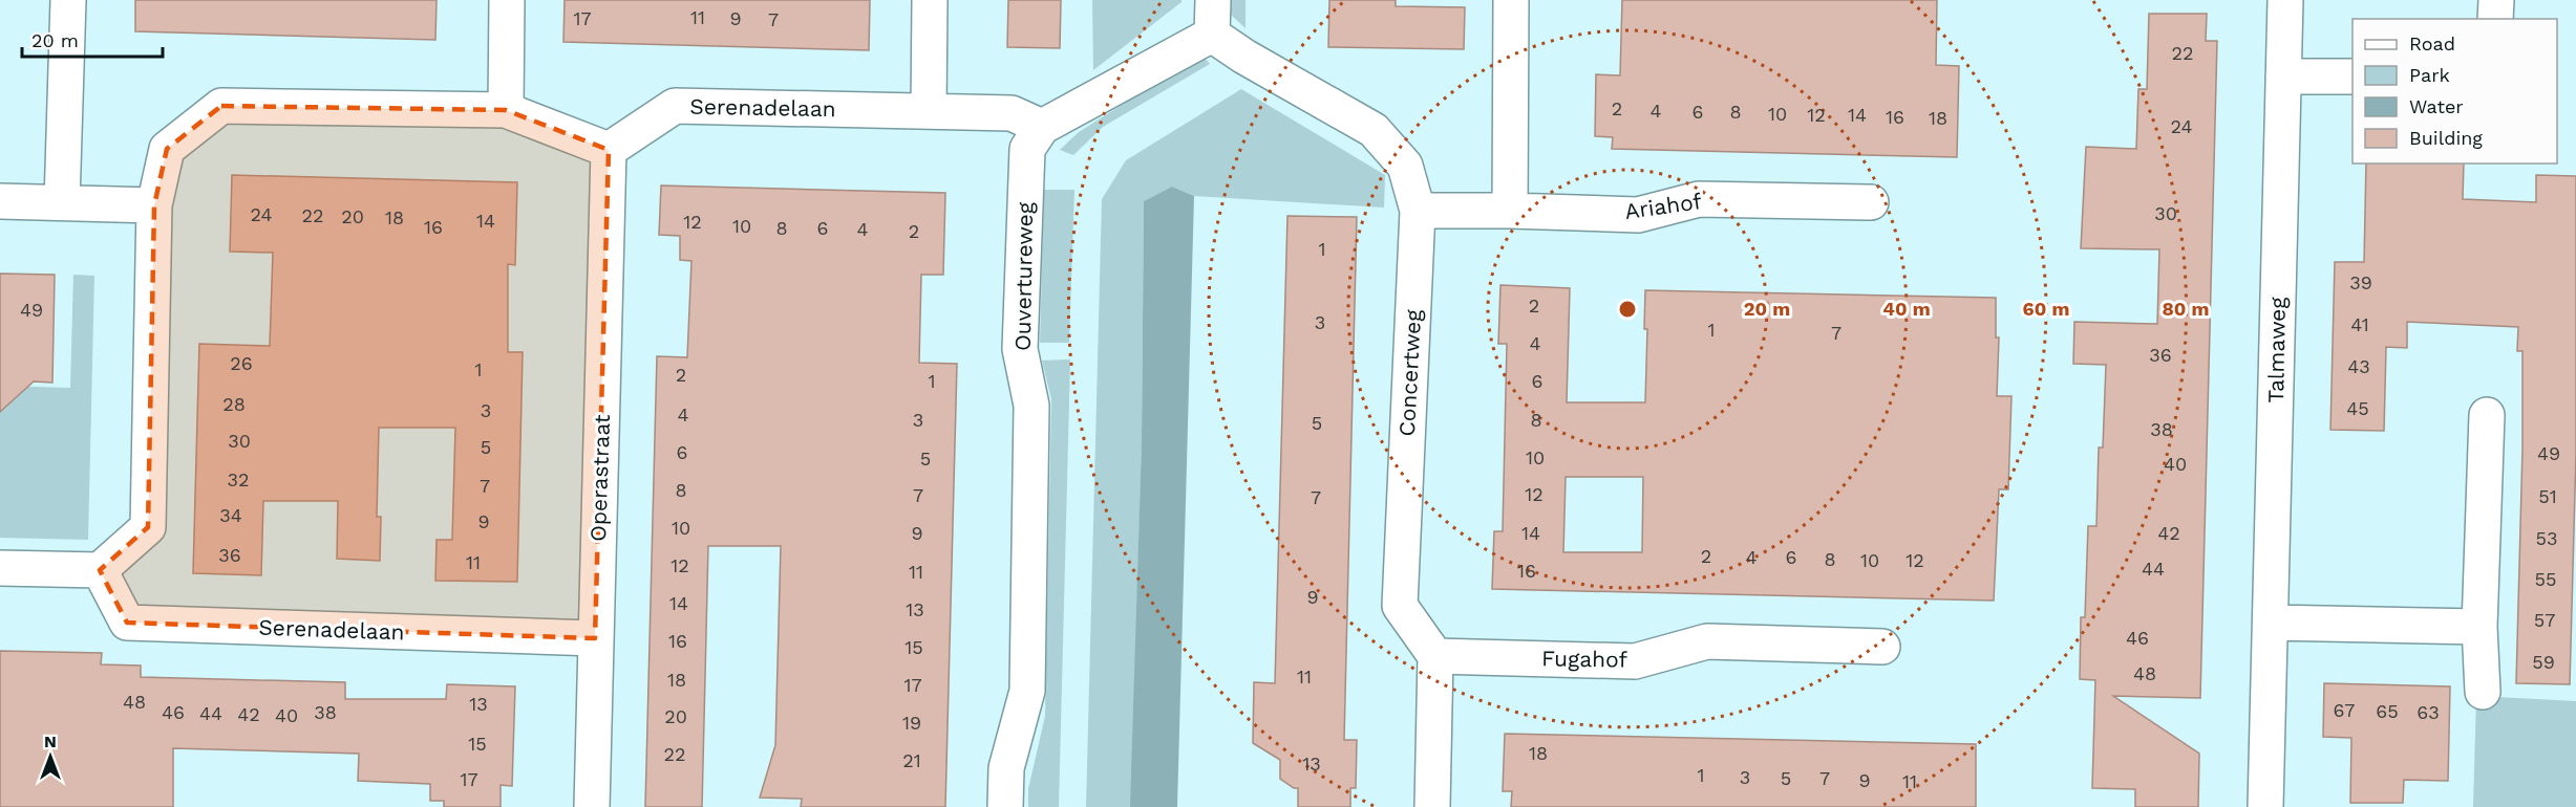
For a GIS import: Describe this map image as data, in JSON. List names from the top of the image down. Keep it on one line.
{"streets":{"street":["Serenadelaan","Ariahof","Ouvertureweg","Talmaweg","Concertweg","Operastraat","Fugahof"]},"crossings":[["Serenadelaan","Ouvertureweg"],["Serenadelaan","Operastraat"],["Ariahof","Concertweg"],["Concertweg","Fugahof"]],"house_numbers":["11","17","9","7","22","2","4","6","8","10","12","14","16","18","24","30","24","22","20","18","14","12","10","16","8","6","4","2","1","39","2","49","3","41","1","7","4","36","26","43","1","2","1","6","28","45","3","4","3","8","5","38","30","5","6","49","10","5","40","32","7","8","12","7","51","7","34","9","10","9","14","42","53","36","2","4","6","8","10","12","11","12","44","16","11","55","9","14","13","57","46","16","15","59","48","11","18","17","48","13","67","65","46","38","63","44","42","40","20","19","15","18","22","21","13","1","3","5","7","17","9","11"],"legend":["Road","Park","Water","Building"],"scale_bar":"20 m","north":"top","rings":["20 m","40 m","60 m","80 m"]}
